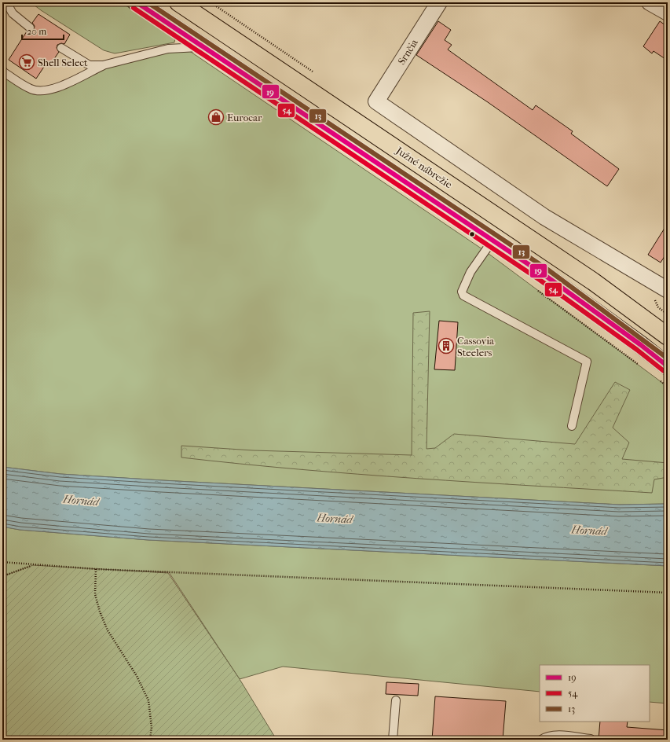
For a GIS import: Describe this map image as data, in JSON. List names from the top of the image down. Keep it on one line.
{"streets":{"highway":["Južné nábrežie"],"street":["Srnčia"]},"water":["Hornád"],"places":{"supermarket":["Shell Select"],"shop":["Eurocar"],"building":["Cassovia Steelers"]},"lines":["transit line 19","transit line 13","transit line 54"],"legend":["19","54","13"],"scale_bar":"20 m"}
